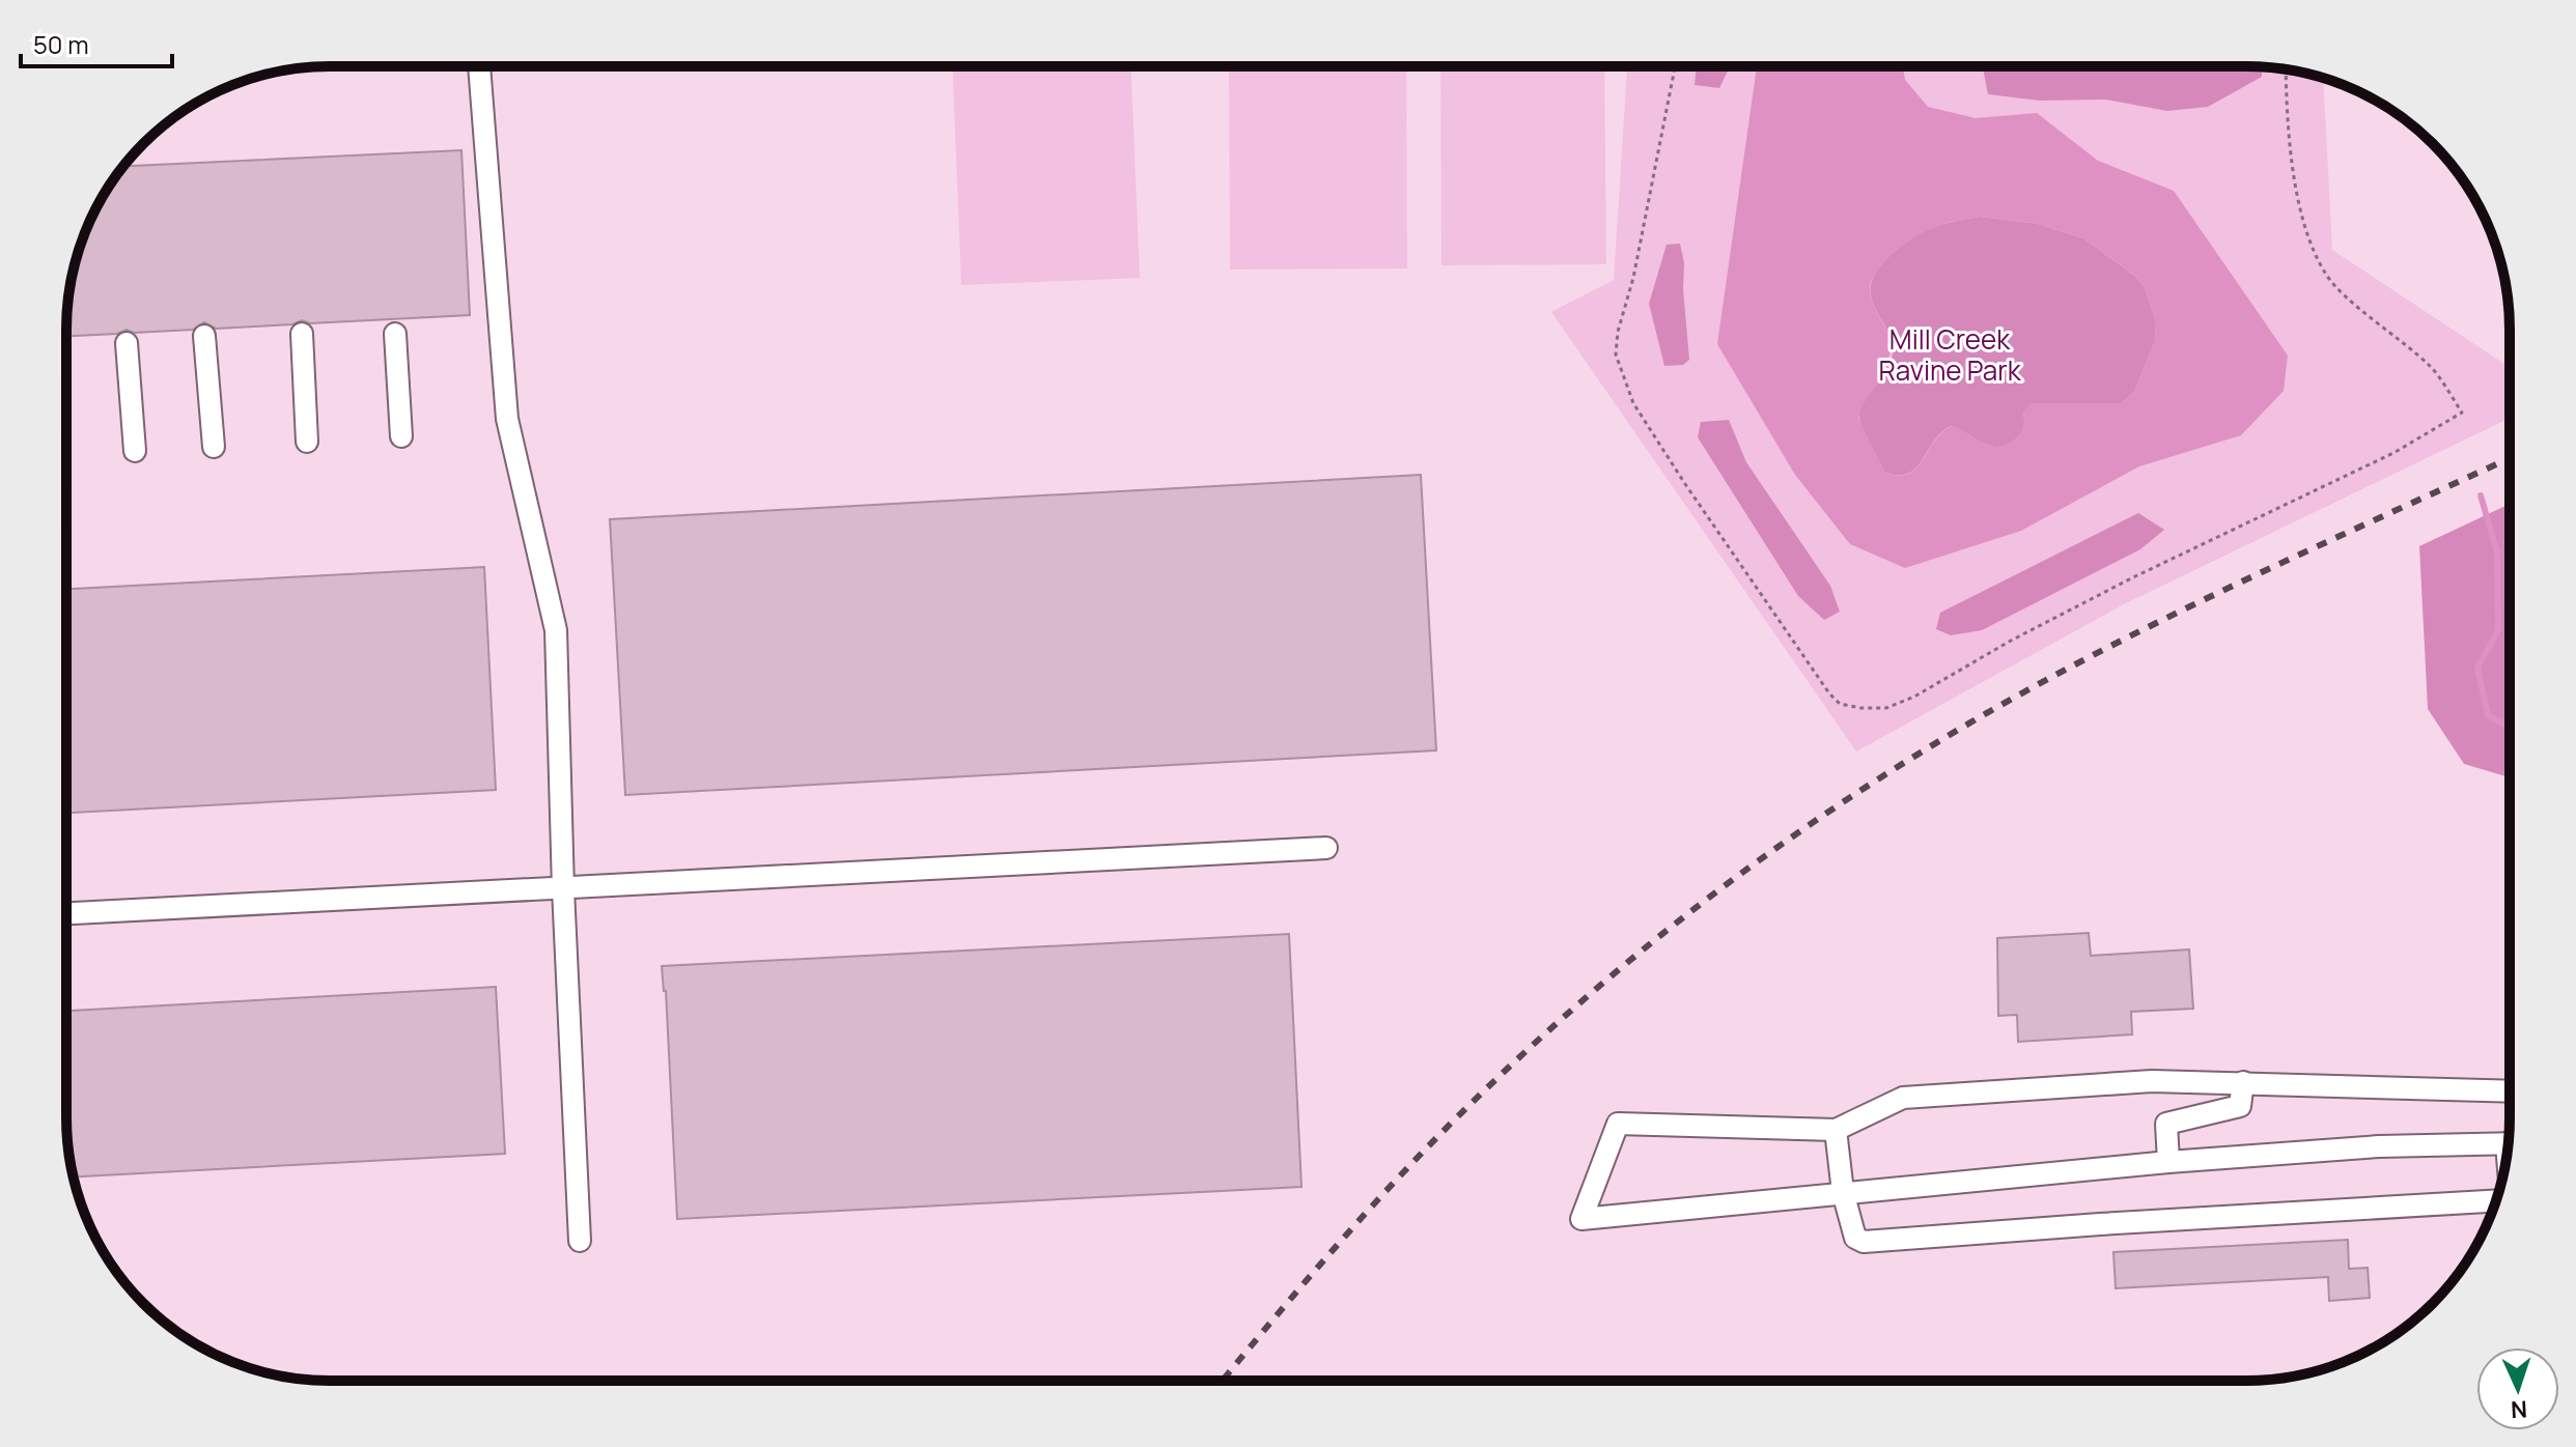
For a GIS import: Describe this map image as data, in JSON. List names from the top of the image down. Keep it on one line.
{"parks":["Mill Creek Ravine Park"],"scale_bar":"50 m","north":"bottom"}
